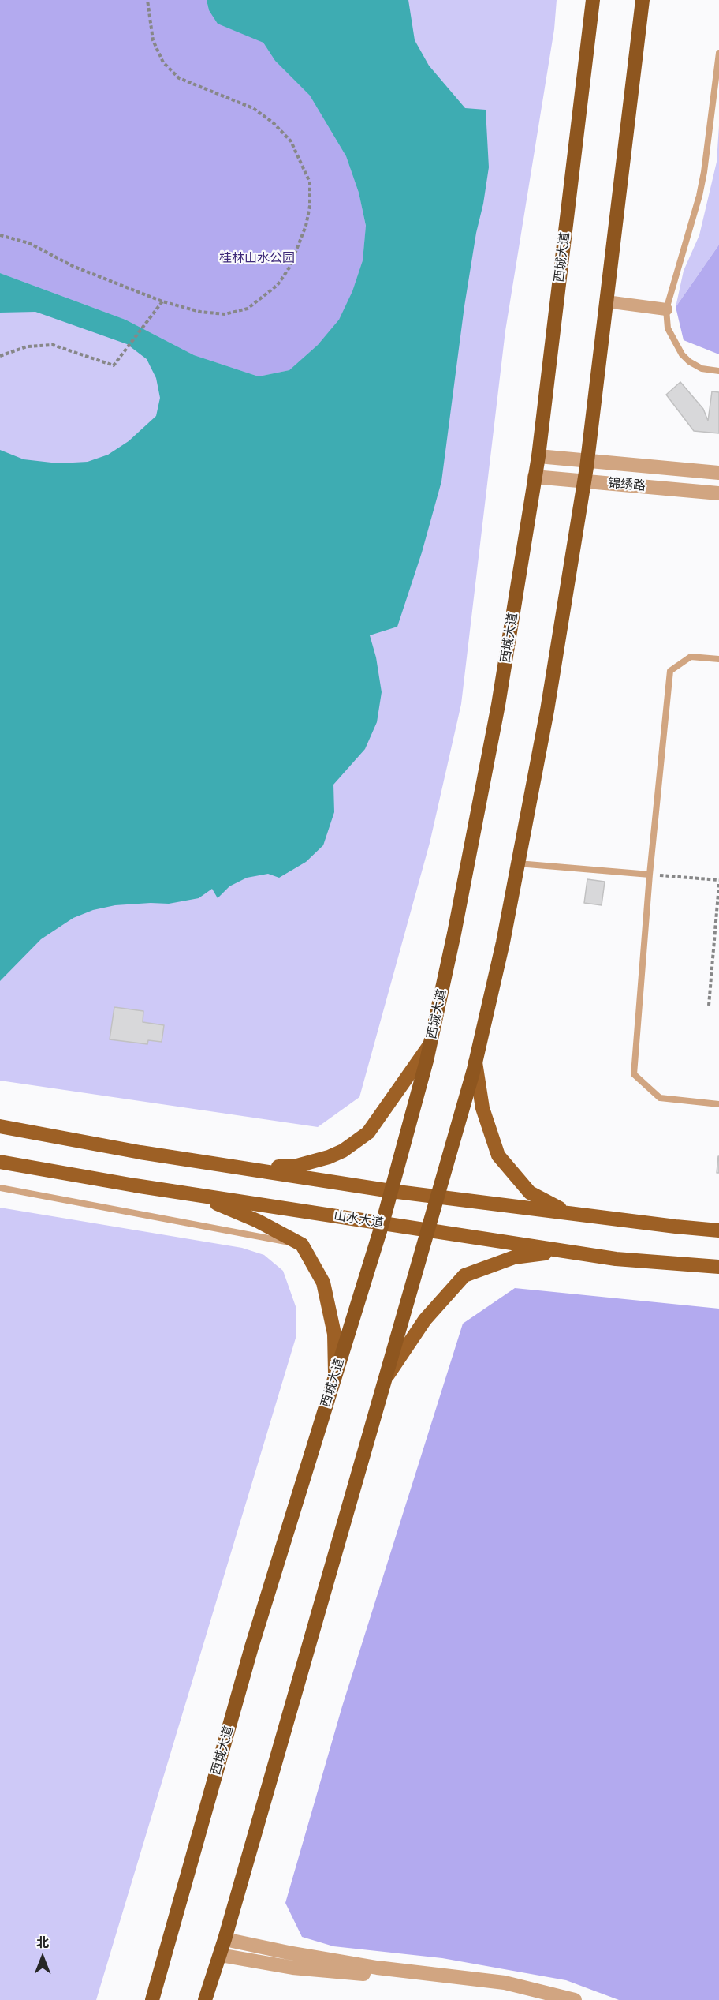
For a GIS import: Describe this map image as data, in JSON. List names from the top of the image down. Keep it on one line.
{"streets":{"highway":["西城大道"],"main road":["山水大道"],"street":["锦绣路"]},"crossings":[["西城大道","锦绣路"],["西城大道","山水大道"]],"parks":["桂林山水公园"],"north":"top"}
